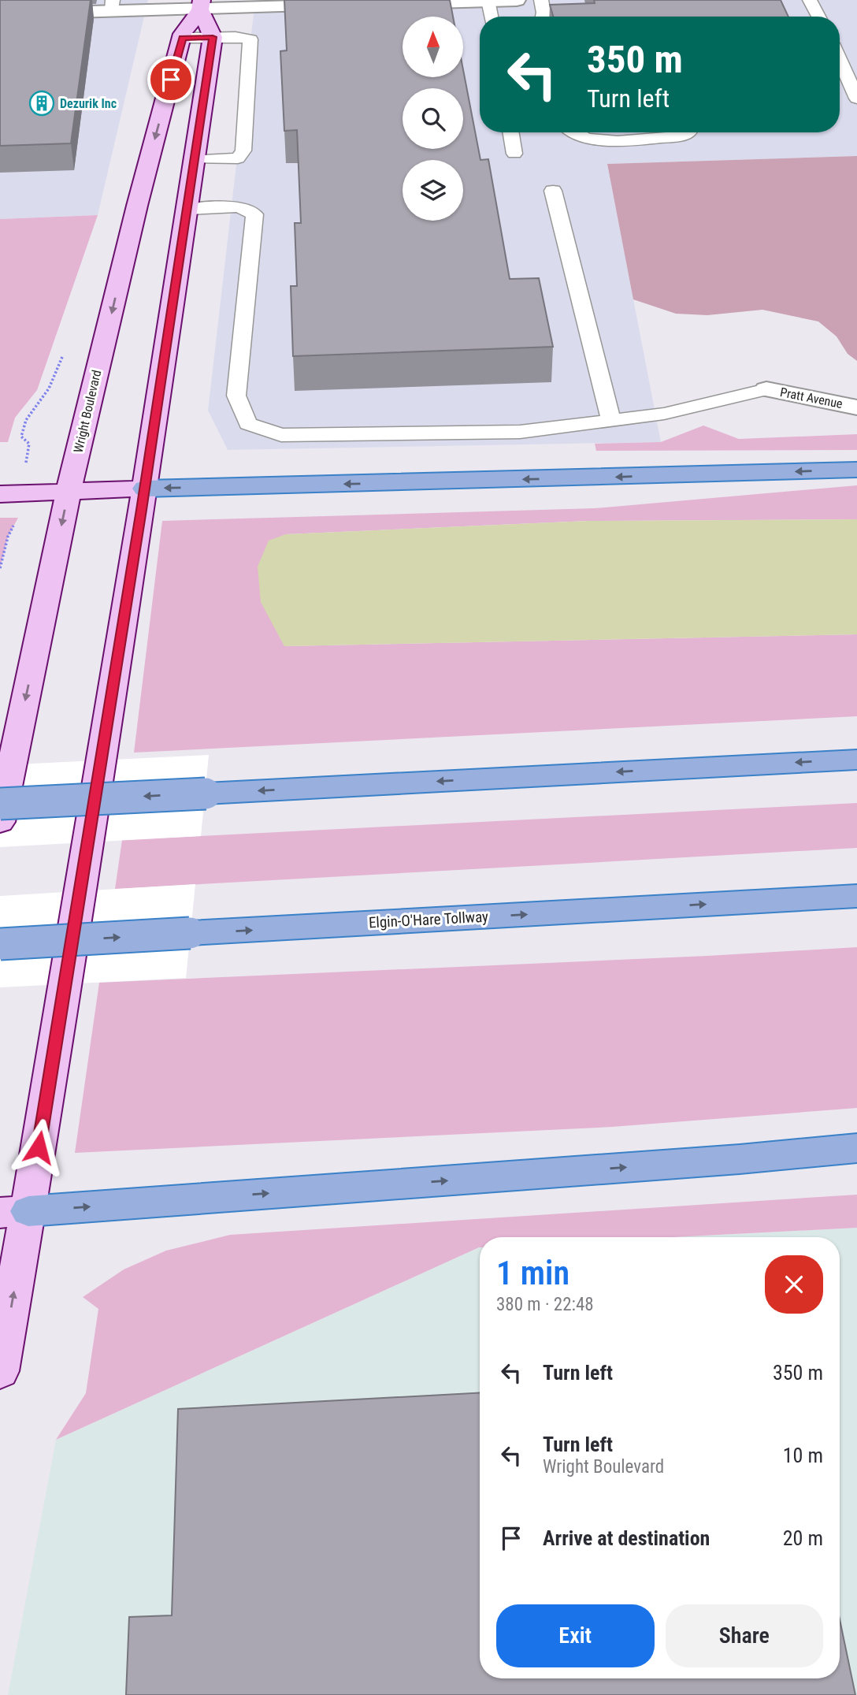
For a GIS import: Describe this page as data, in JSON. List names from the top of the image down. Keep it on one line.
{"streets":{"highway":["Elgin-O'Hare Tollway"],"street":["Pratt Avenue","Wright Boulevard"]},"places":{"building":["Dezurik Inc"]},"north":"top","page":{"turn":["350 m","Turn left"],"heading":["1 min","380 m · 22:48"],"list":[{"name":"Turn left","value":"350 m"},{"name":"Turn left","note":"Wright Boulevard","value":"10 m"},{"name":"Arrive at destination","value":"20 m"}],"buttons":["Exit","Share"]}}
